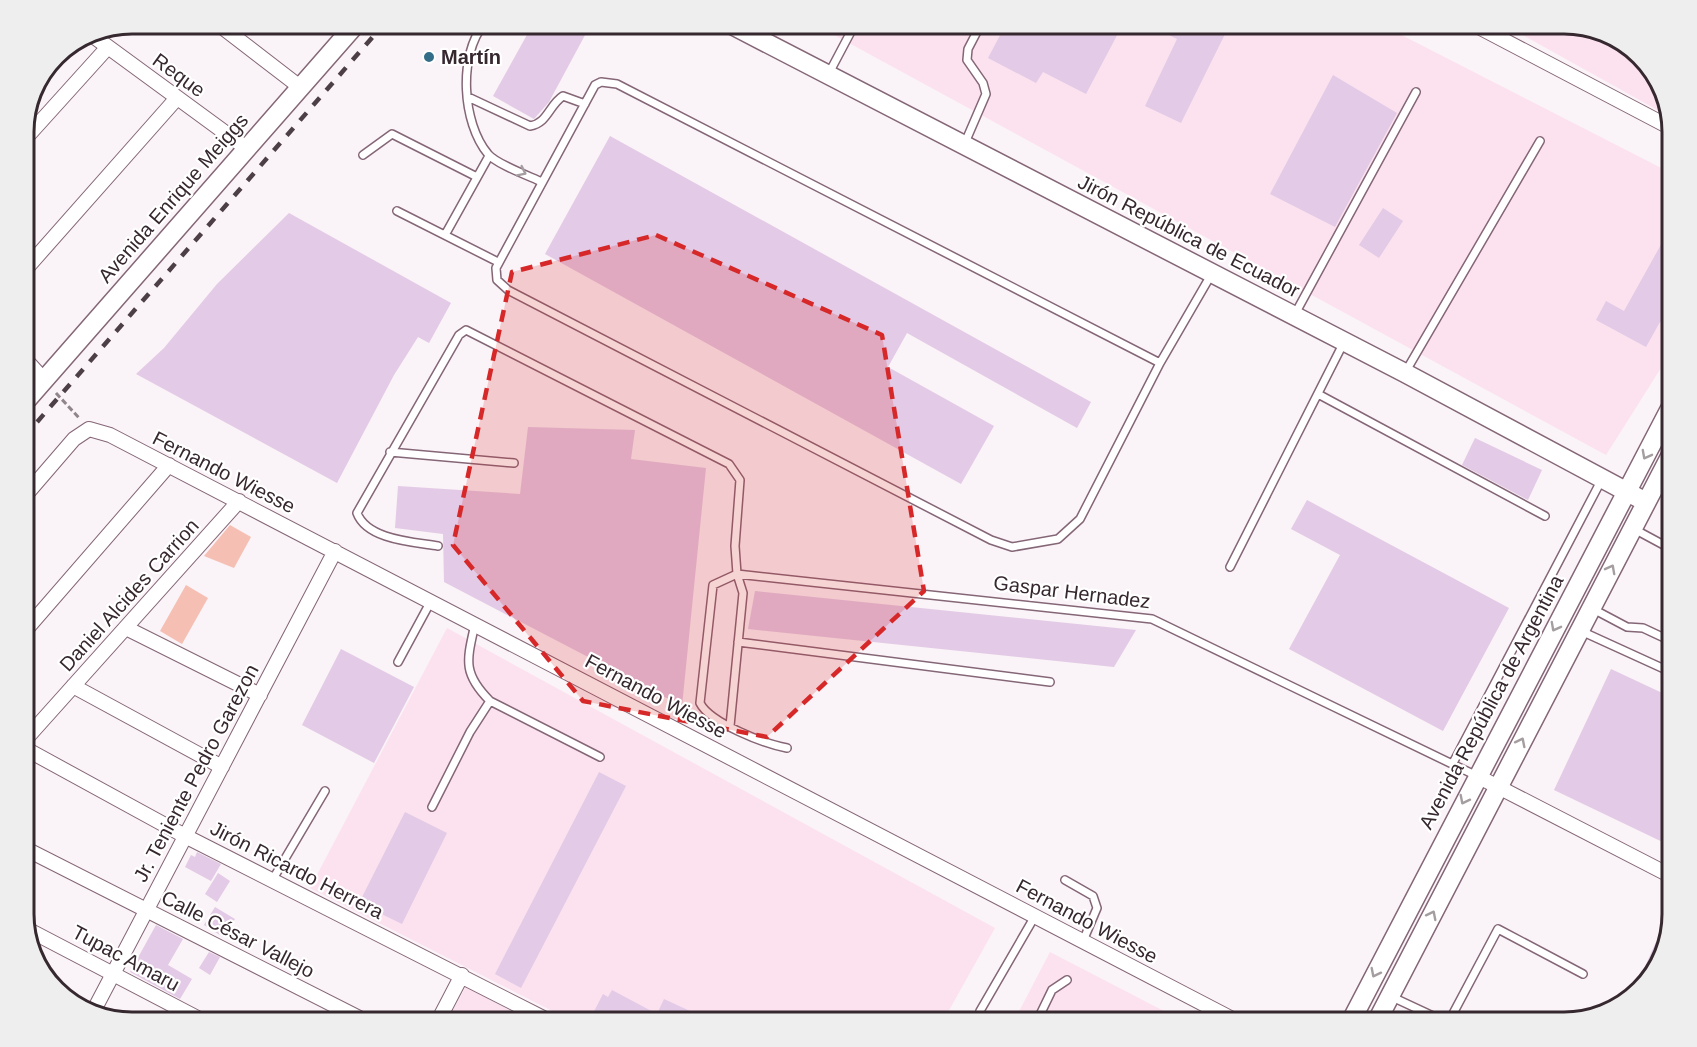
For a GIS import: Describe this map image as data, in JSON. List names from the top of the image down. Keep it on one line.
{"streets":{"street":["Reque","Avenida Enrique Meiggs","Jirón República de Ecuador","Fernando Wiesse","Gaspar Hernadez","Daniel Alcides Carrion","Avenida República de Argentina","Jr. Teniente Pedro Garezon","Jirón Ricardo Herrera","Calle César Vallejo","Tupac Amaru"]},"crossings":[["Reque","Avenida Enrique Meiggs"],["Jirón República de Ecuador","Avenida República de Argentina"],["Fernando Wiesse","Daniel Alcides Carrion"],["Fernando Wiesse","Jr. Teniente Pedro Garezon"],["Gaspar Hernadez","Avenida República de Argentina"],["Jr. Teniente Pedro Garezon","Jirón Ricardo Herrera"],["Jr. Teniente Pedro Garezon","Calle César Vallejo"],["Jr. Teniente Pedro Garezon","Tupac Amaru"]],"places":["Martín"]}
